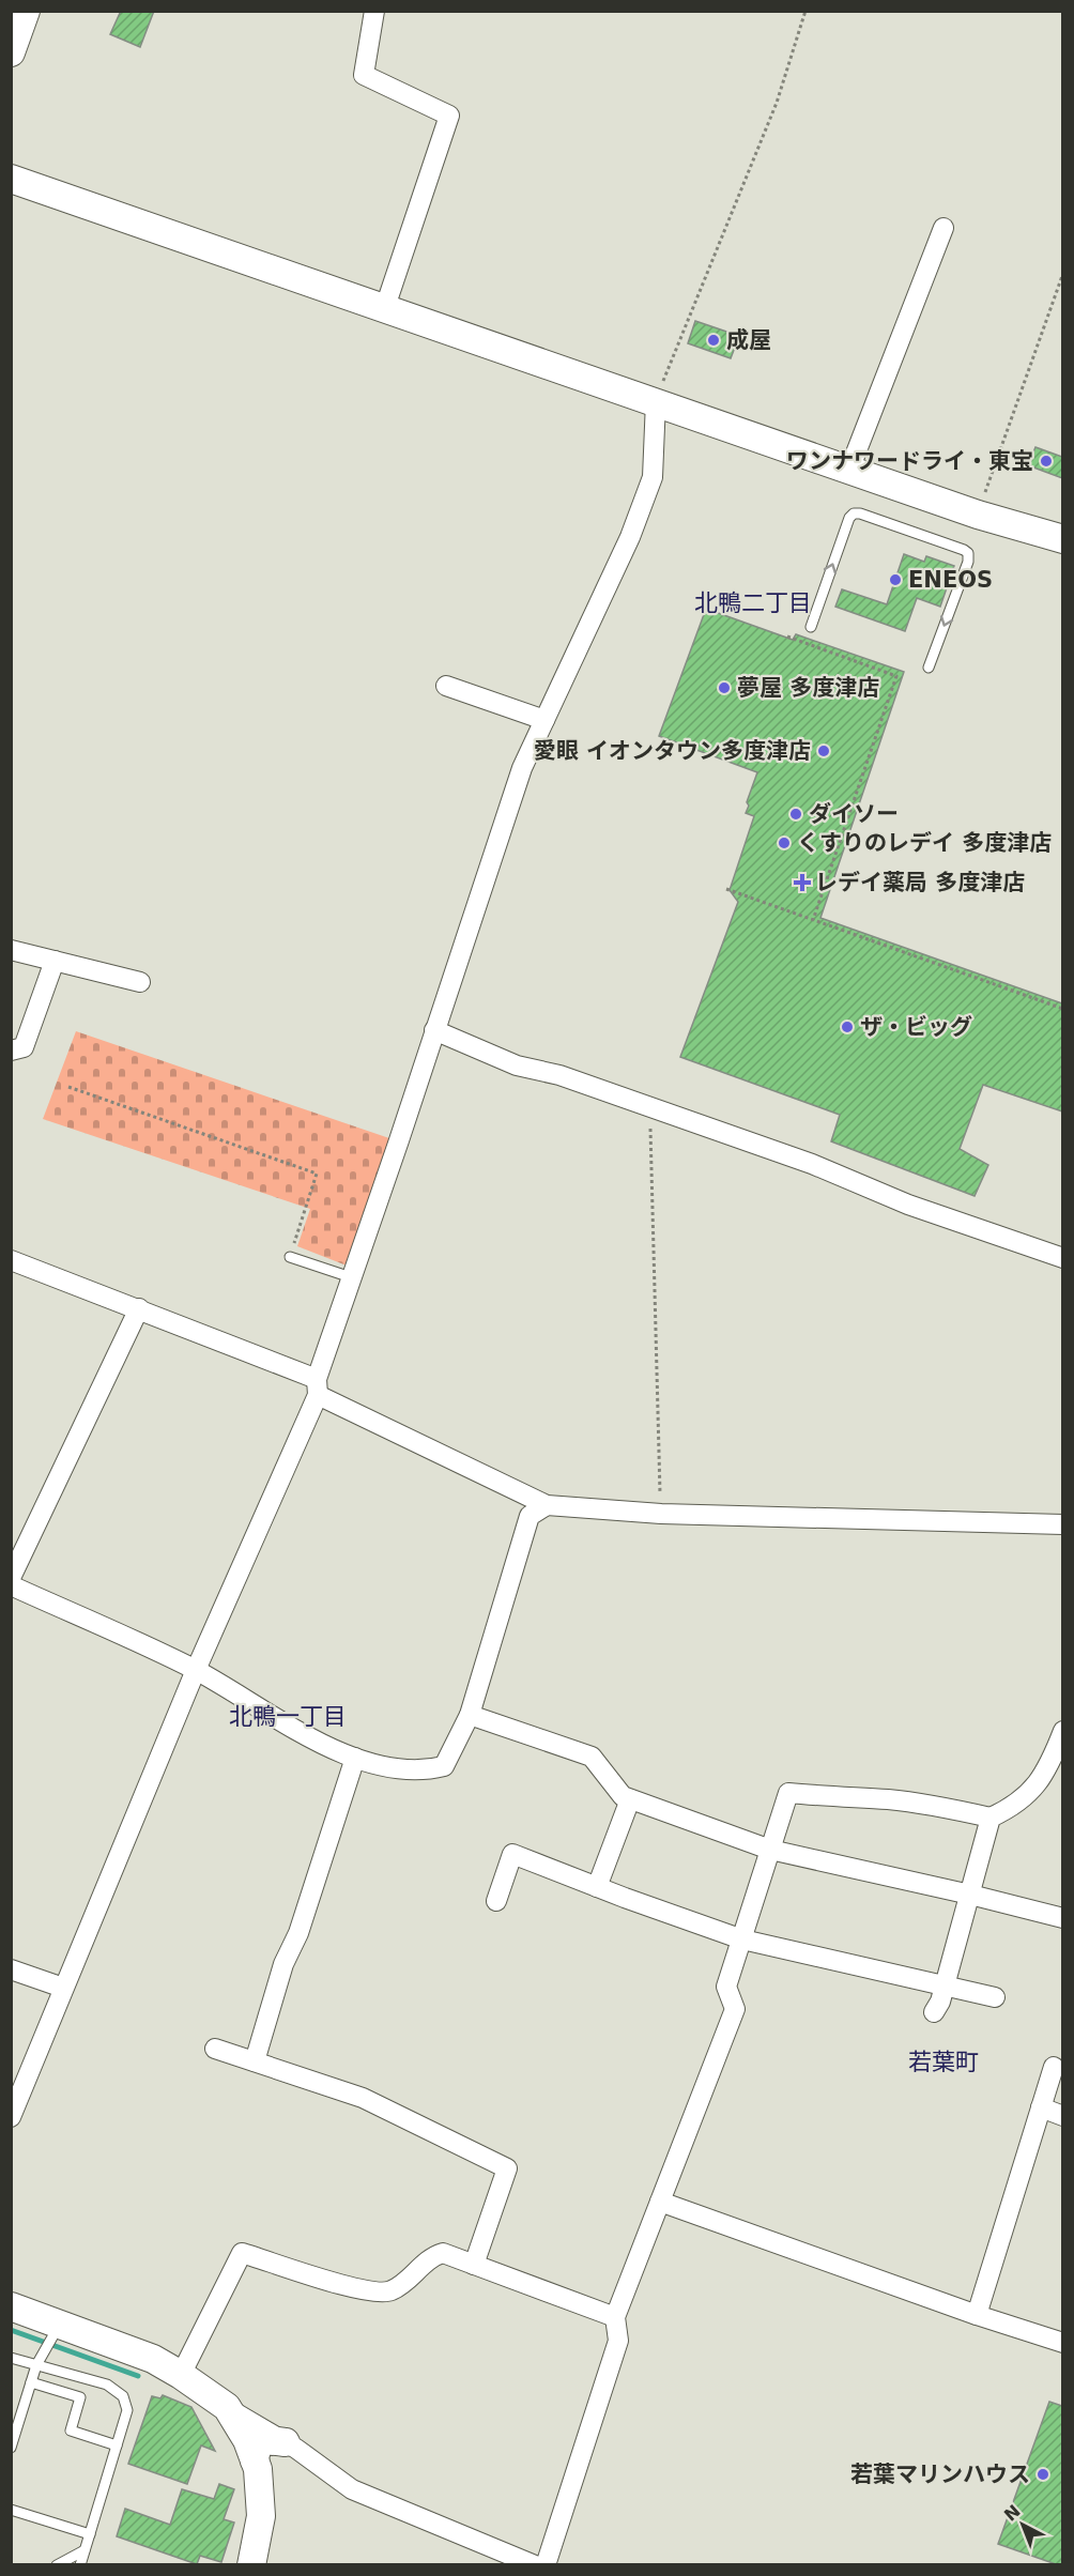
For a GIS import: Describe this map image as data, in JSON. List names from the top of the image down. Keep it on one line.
{"districts":["北鴨二丁目","北鴨一丁目","若葉町"],"places":{"other":["成屋","ワンナワードライ・東宝","ENEOS","夢屋 多度津店","愛眼 イオンタウン多度津店","ダイソー","くすりのレデイ 多度津店","ザ・ビッグ","若葉マリンハウス"],"health":["レデイ薬局 多度津店"]},"north":"top left"}
